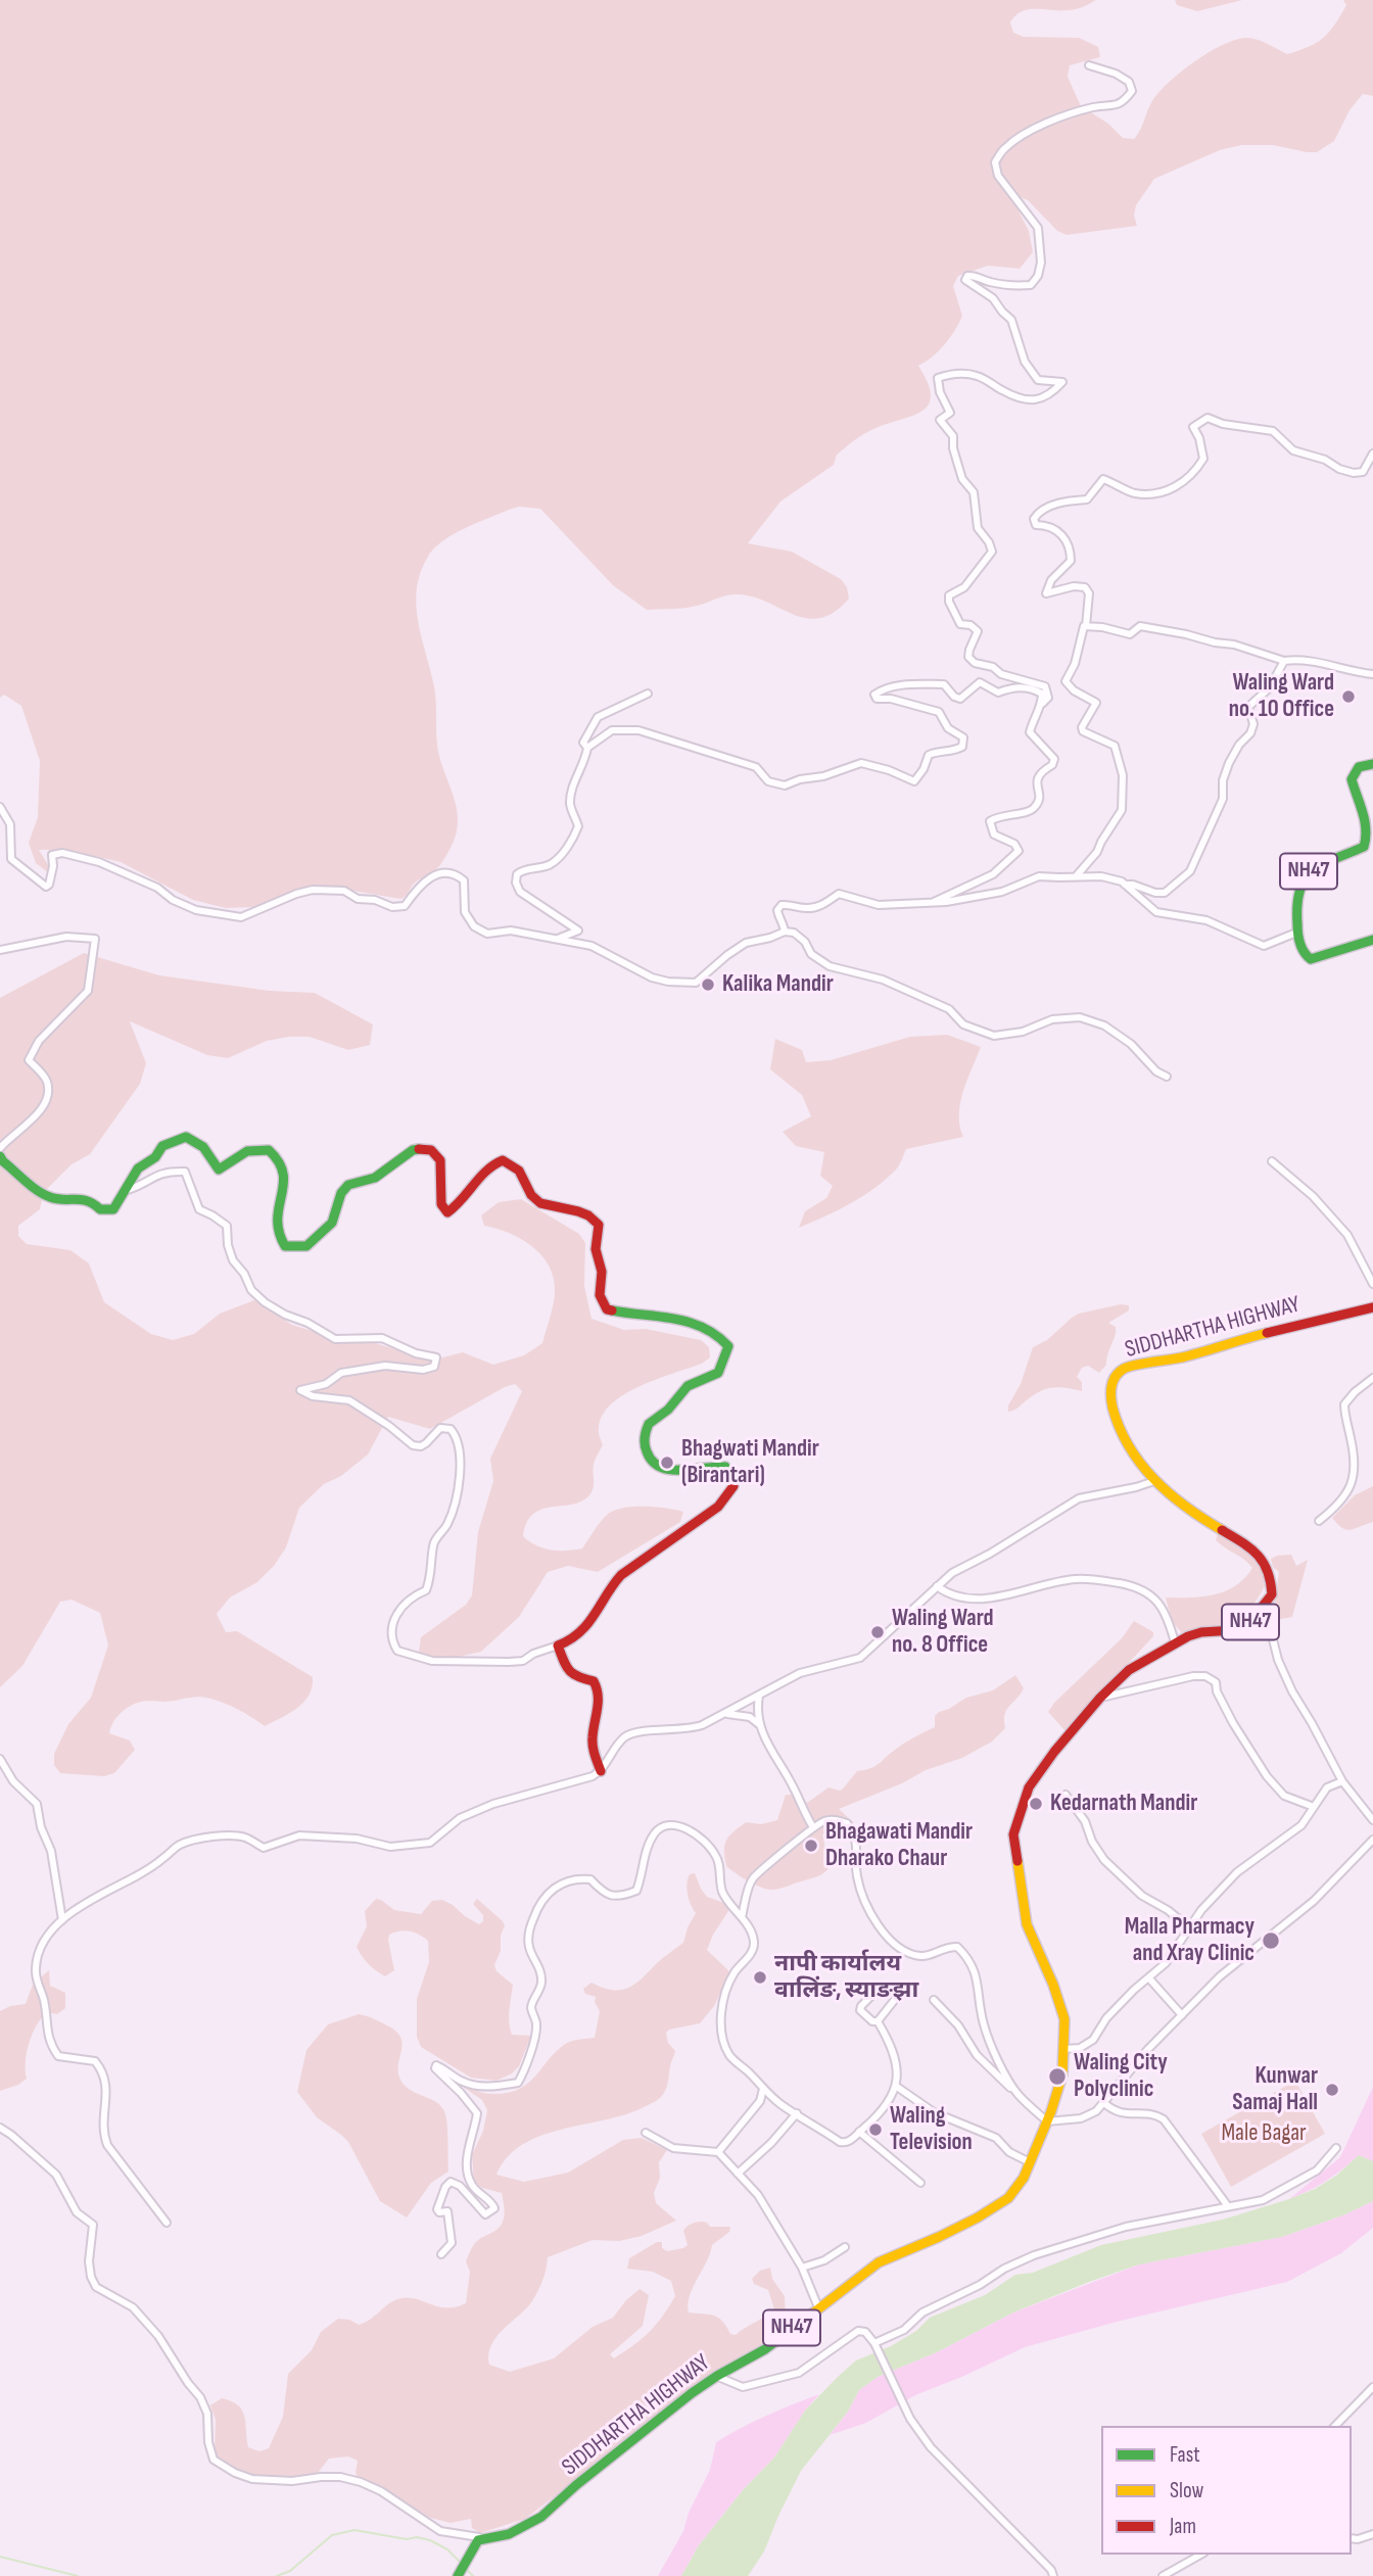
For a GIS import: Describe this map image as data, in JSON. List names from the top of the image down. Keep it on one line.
{"streets":{"main road":["NH47","SIDDHARTHA HIGHWAY"]},"parks":["Male Bagar"],"places":["Waling Ward no. 10 Office","Kalika Mandir","Bhagwati Mandir (Birantari)","Waling Ward no. 8 Office","Kedarnath Mandir","Bhagawati Mandir Dharako Chaur","Malla Pharmacy and Xray Clinic","नापी कार्यालय वालिंङ, स्याङझा","Waling City Polyclinic","Kunwar Samaj Hall","Waling Television"],"legend":["Fast","Slow","Jam"]}
